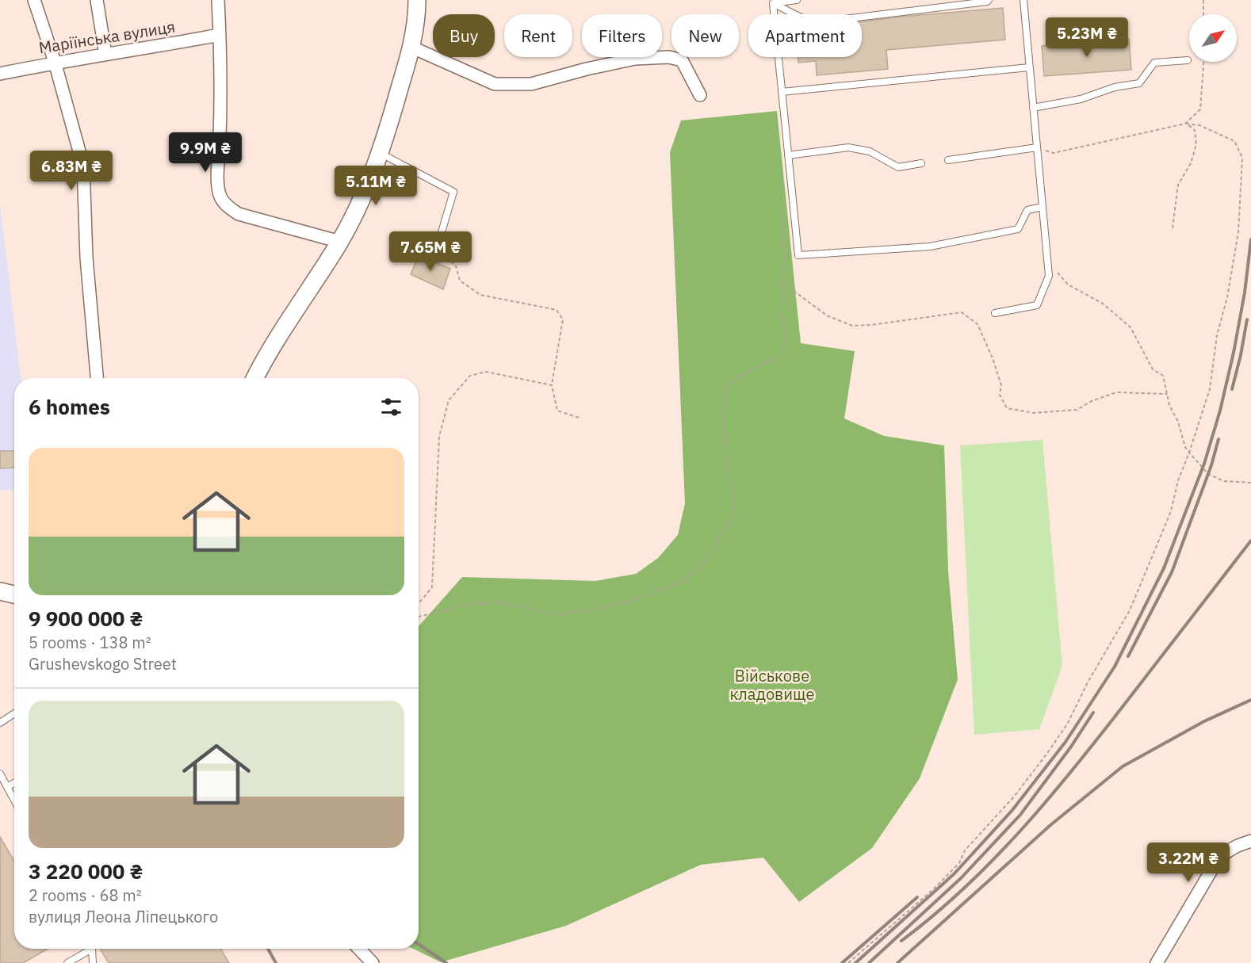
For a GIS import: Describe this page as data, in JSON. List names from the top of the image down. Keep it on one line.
{"streets":{"street":["Маріїнська вулиця"]},"parks":["Військове кладовище"],"north":"top right","page":{"chip":["Buy","Rent","Filters","New","Apartment"],"price":["5.23M ₴","9.9M ₴","6.83M ₴","5.11M ₴","7.65M ₴","3.22M ₴"],"heading":"6 homes","list":[{"name":"9 900 000 ₴","note":"5 rooms · 138 m² · Grushevskogo Street"},{"name":"3 220 000 ₴","note":"2 rooms · 68 m² · вулиця Леона Ліпецького"}]}}
